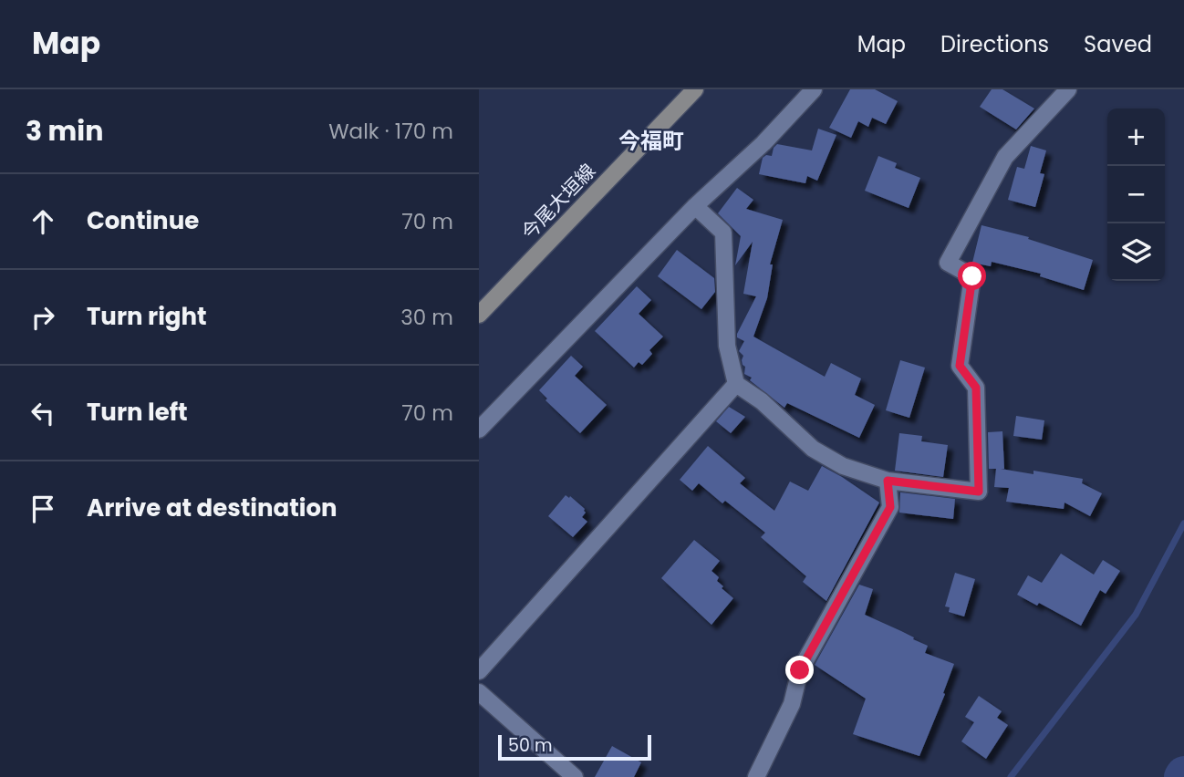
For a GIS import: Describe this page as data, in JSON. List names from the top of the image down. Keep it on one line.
{"streets":{"main road":["今尾大垣線"]},"districts":["今福町"],"scale_bar":"50 m","page":{"header":"Map","nav":["Map","Directions","Saved"],"heading":["3 min","Walk · 170 m"],"map_buttons":["+","−"],"list":[["Continue","70 m"],["Turn right","30 m"],["Turn left","70 m"],"Arrive at destination"],"scale":"50 m"}}
